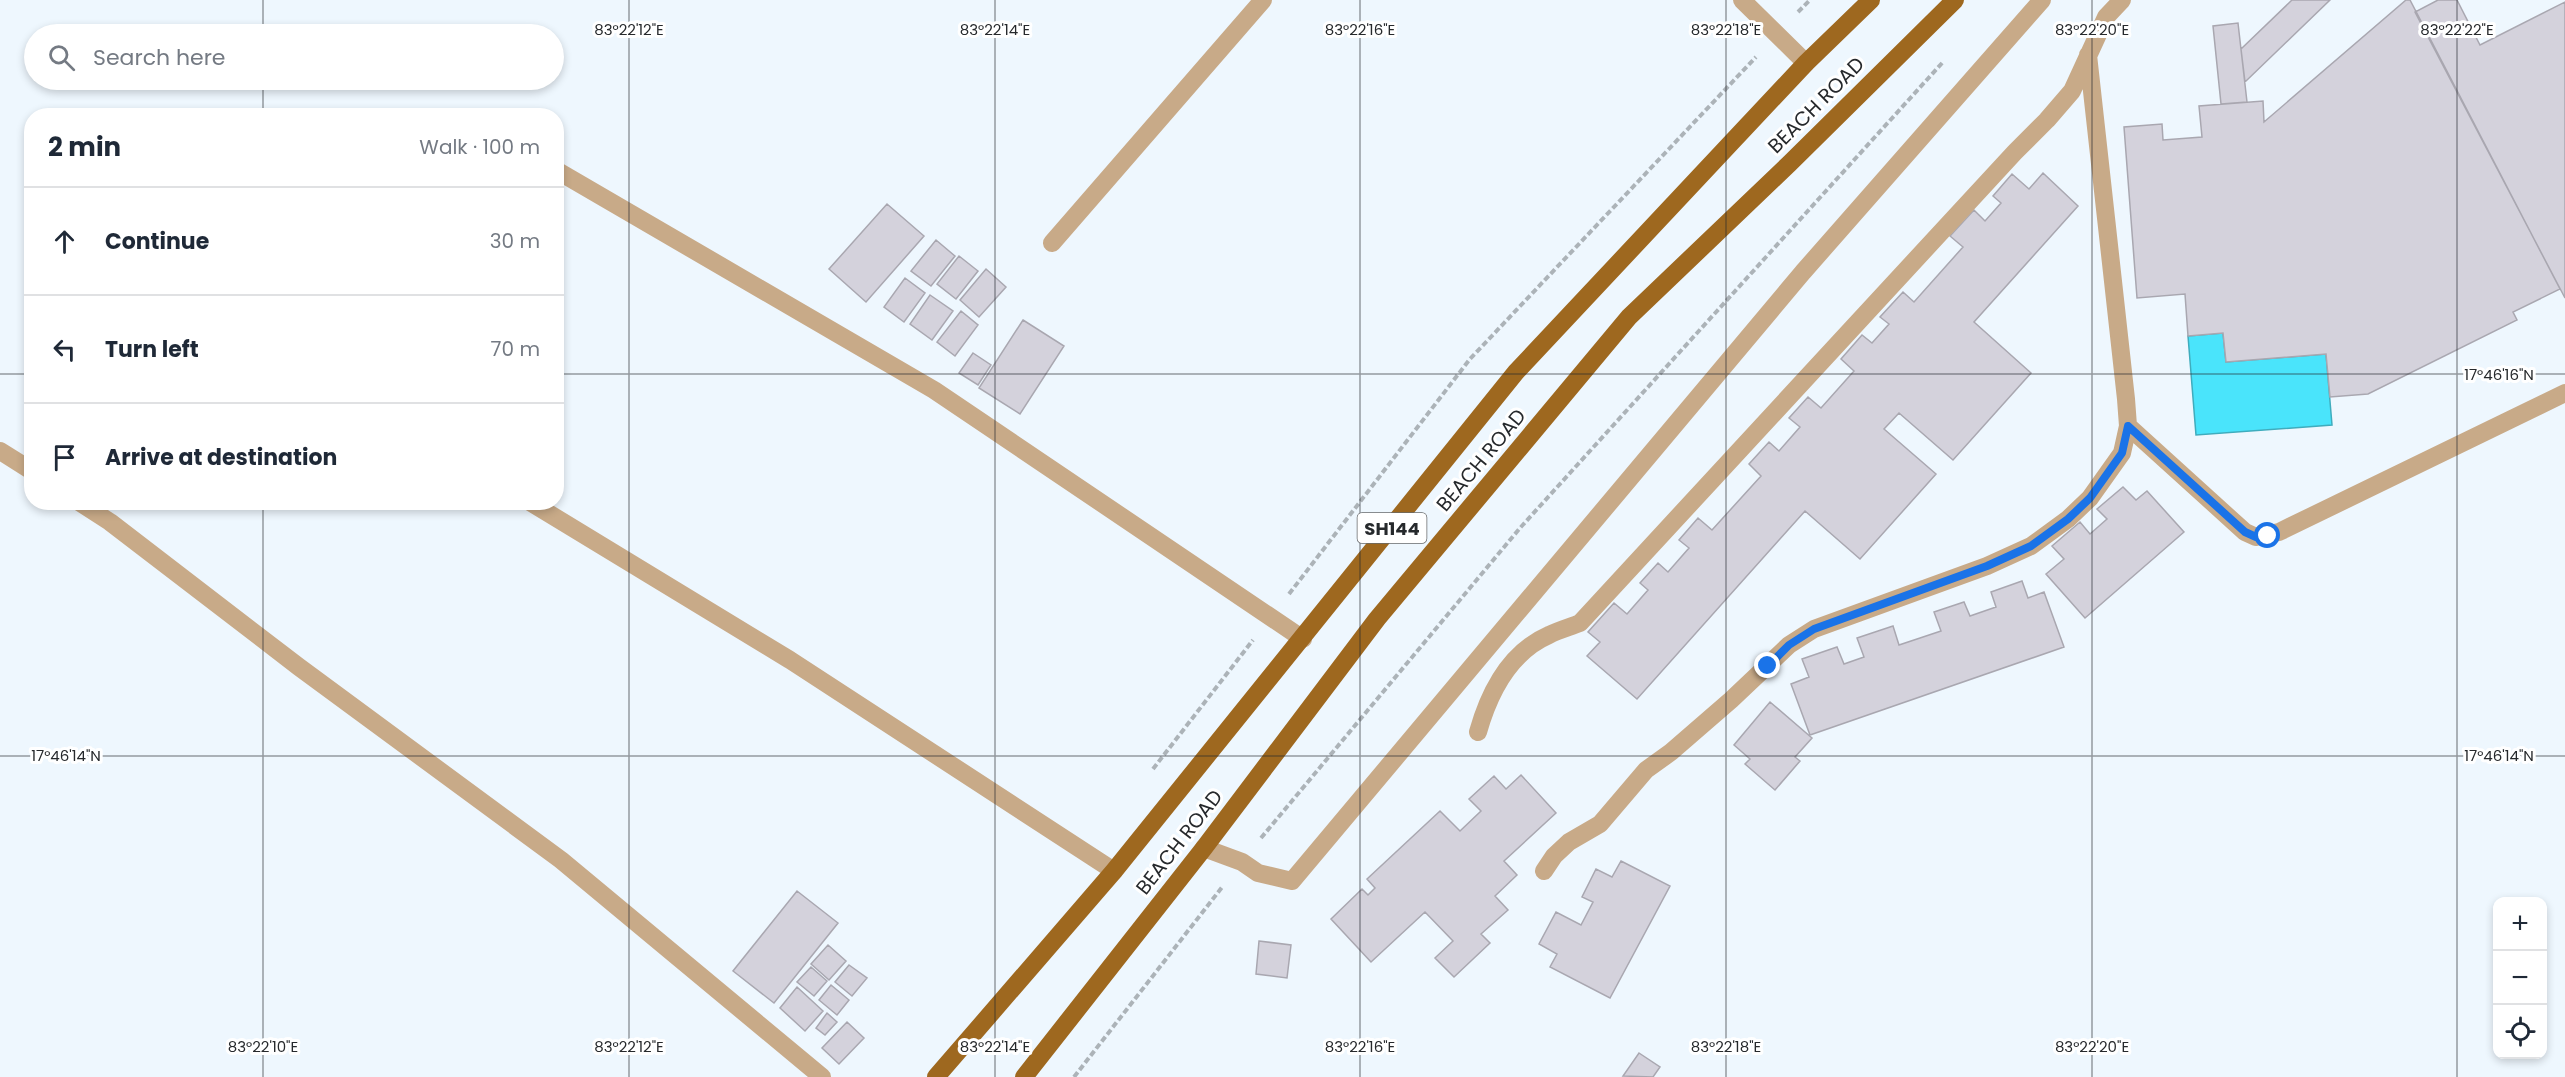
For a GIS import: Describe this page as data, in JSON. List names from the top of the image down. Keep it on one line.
{"streets":{"main road":["BEACH ROAD","SH144"]},"page":{"search":"Search here","heading":["2 min","Walk · 100 m"],"list":[["Continue","30 m"],["Turn left","70 m"],"Arrive at destination"],"map_buttons":["+","−"]},"coordinates":["83°22'12\"E","83°22'14\"E","83°22'16\"E","83°22'18\"E","83°22'20\"E","83°22'22\"E","17°46'16\"N","17°46'14\"N","83°22'10\"E"]}
